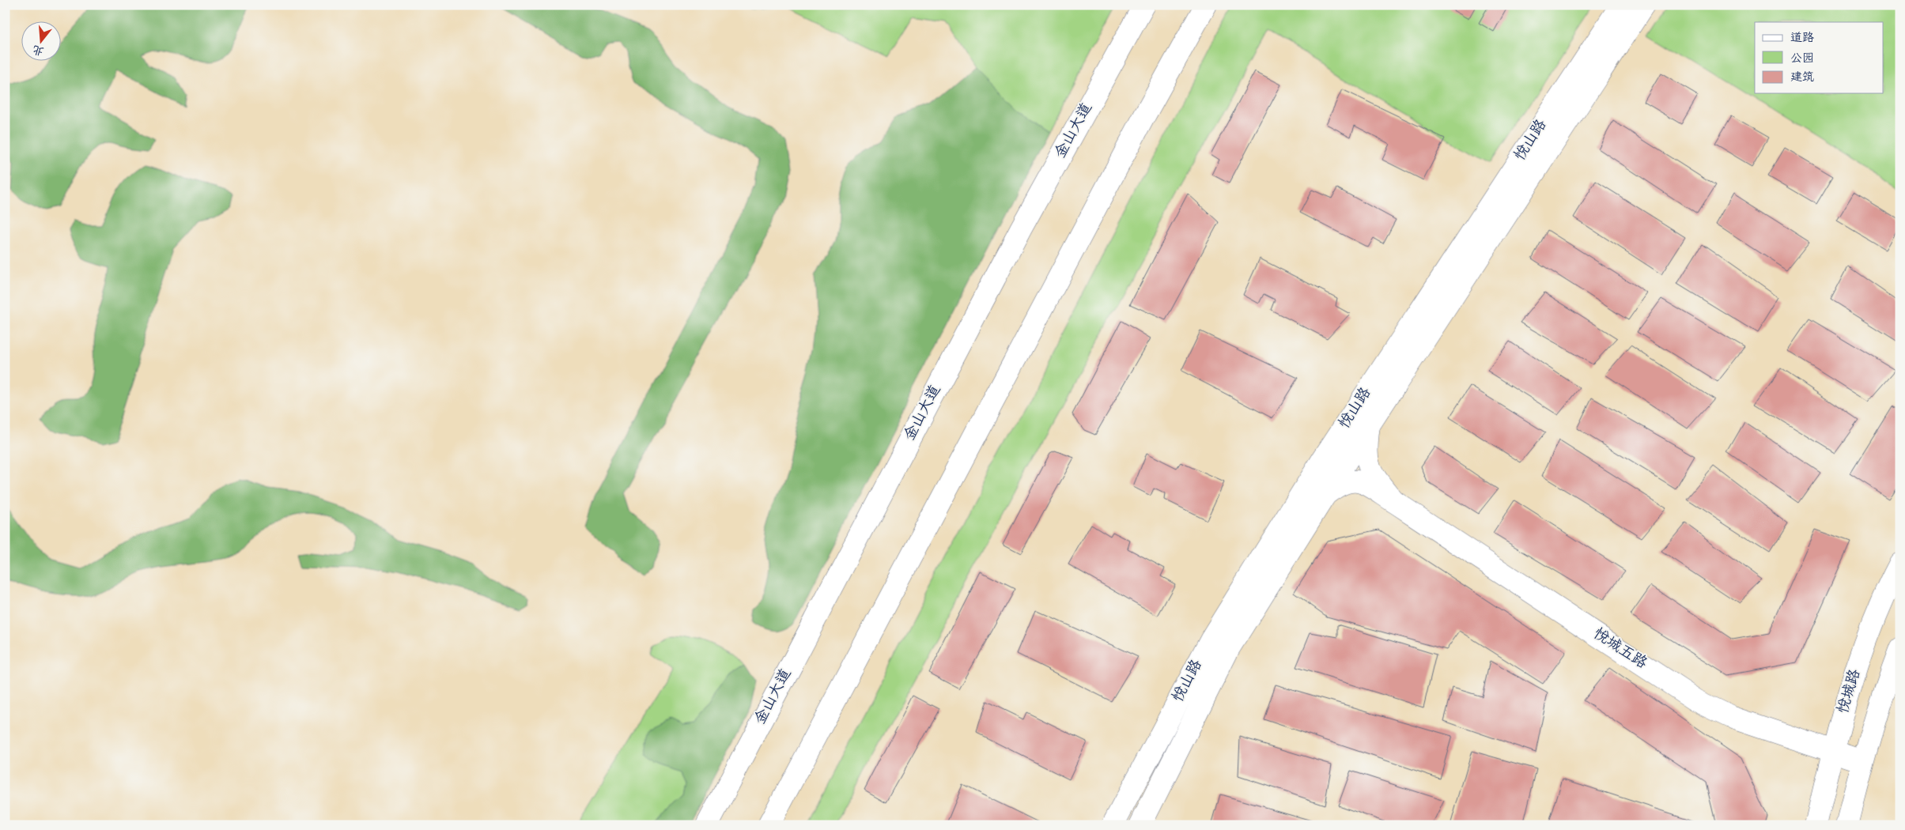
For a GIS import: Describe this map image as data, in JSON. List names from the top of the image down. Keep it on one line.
{"streets":{"main road":["金山大道","悦山路","悦城五路","悦城路"]},"crossings":[["悦山路","悦城五路"],["悦城五路","悦城路"]],"legend":["道路","公园","建筑"],"north":"bottom"}
